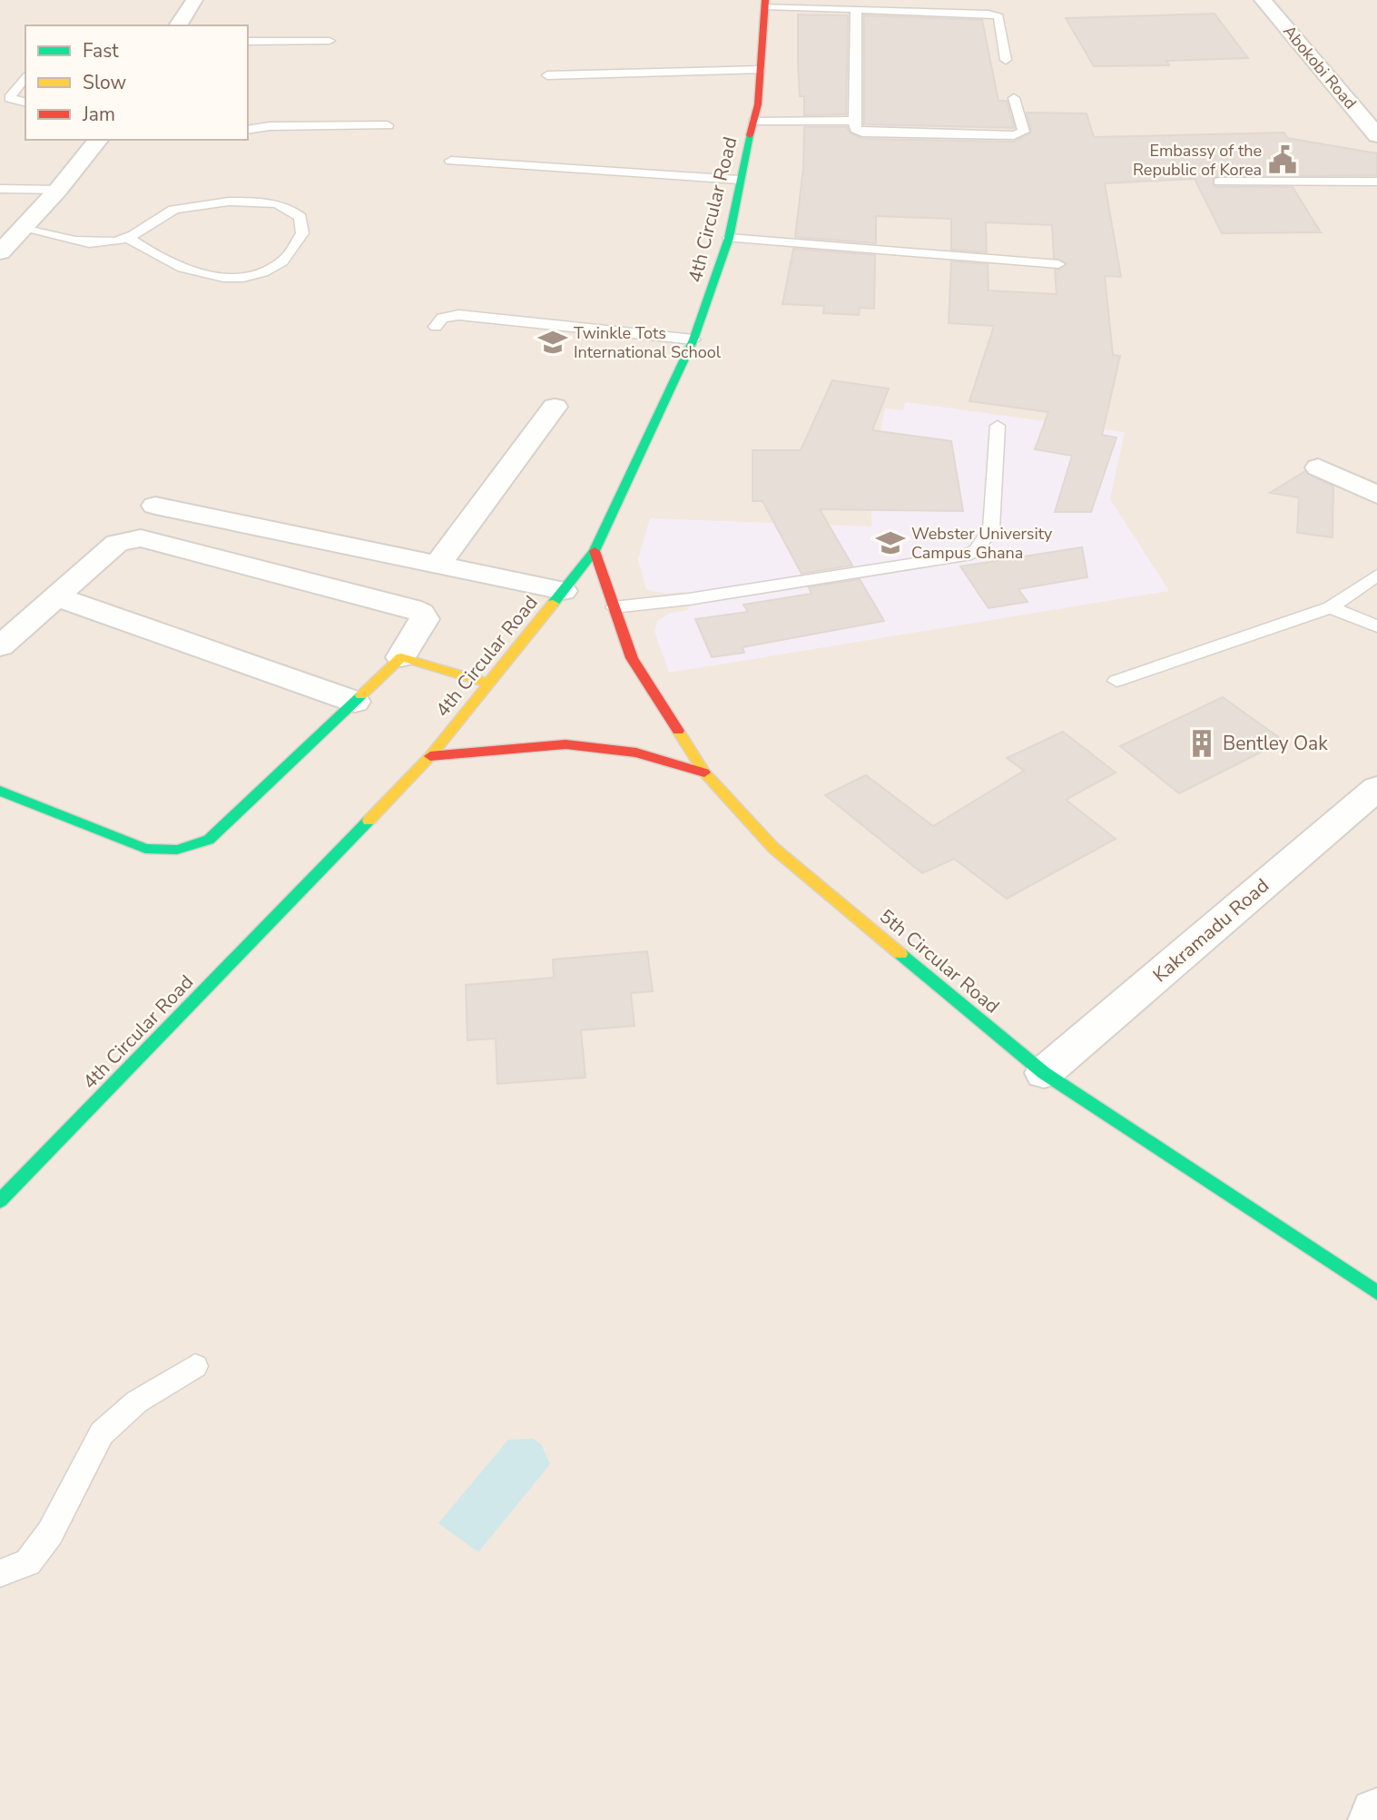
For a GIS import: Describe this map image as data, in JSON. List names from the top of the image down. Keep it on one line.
{"streets":{"street":["Abokobi Road","4th Circular Road","Kakramadu Road","5th Circular Road"]},"crossings":[["4th Circular Road","5th Circular Road"],["Kakramadu Road","5th Circular Road"]],"places":{"public building":["Embassy of the Republic of Korea"],"school or university":["Twinkle Tots International School","Webster University Campus Ghana"],"building":["Bentley Oak"]},"legend":["Fast","Slow","Jam"]}
